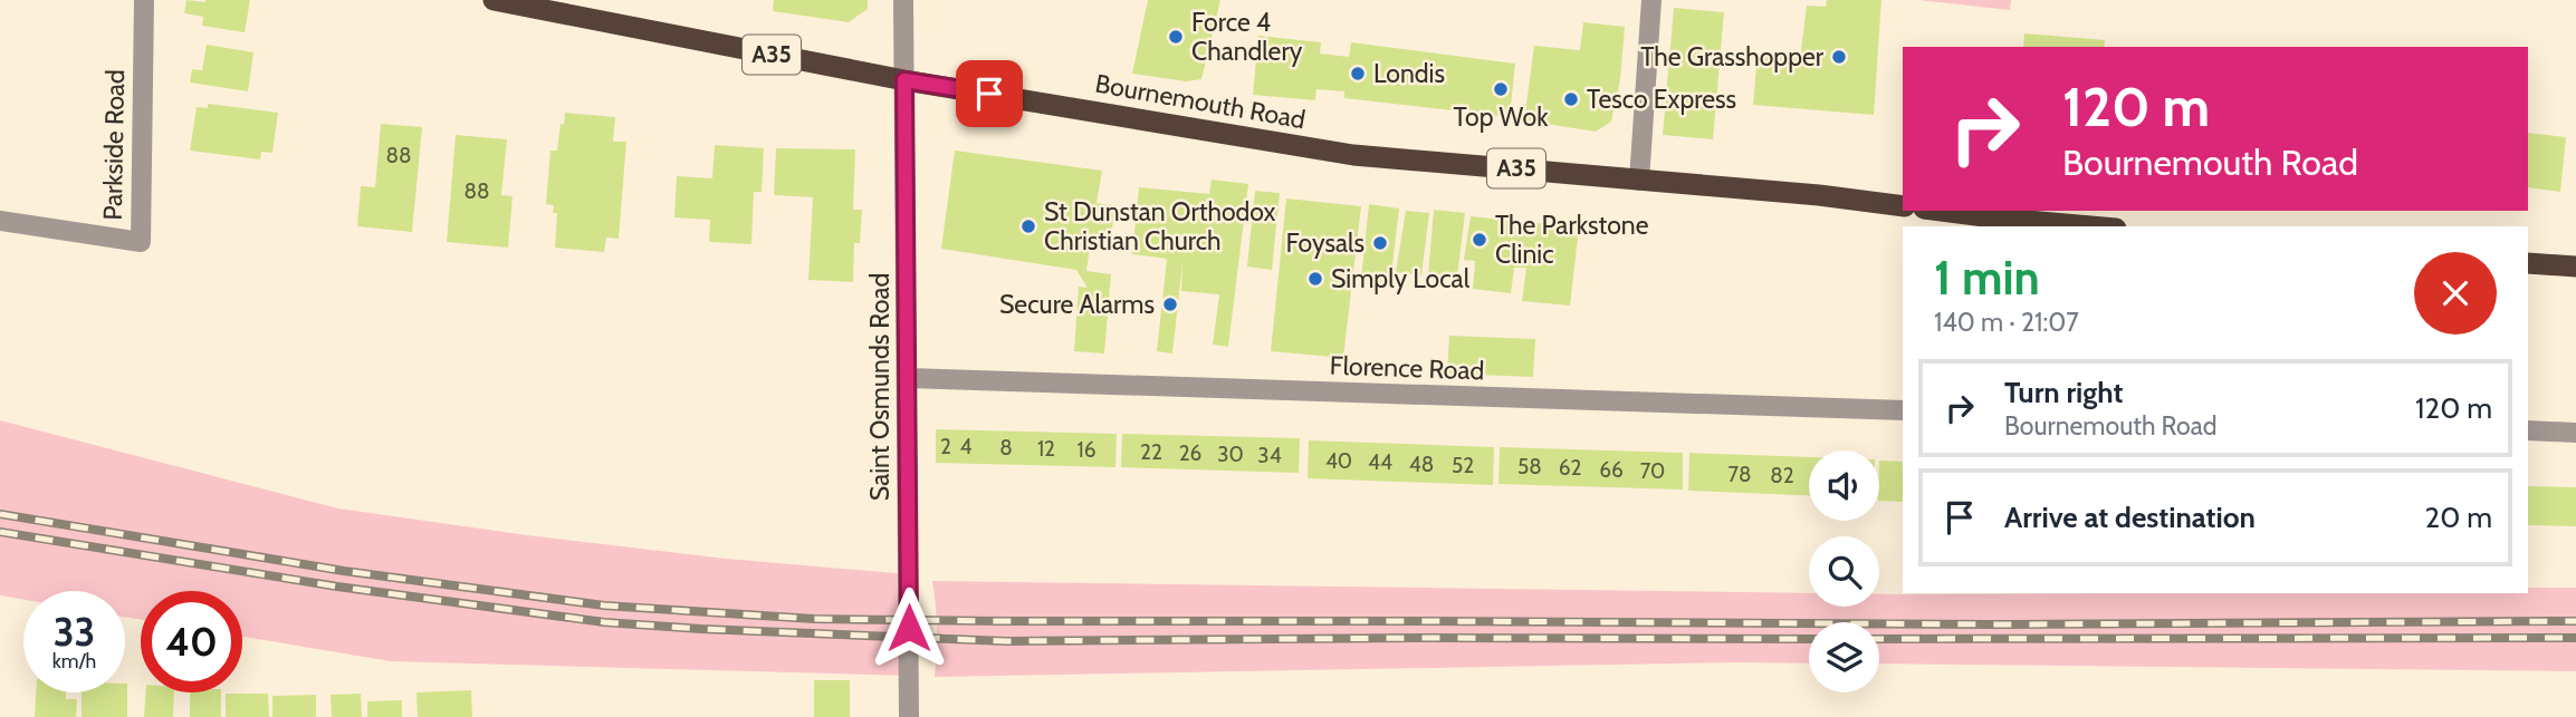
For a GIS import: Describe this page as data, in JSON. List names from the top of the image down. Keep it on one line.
{"streets":{"highway":["A35","Bournemouth Road"],"street":["Parkside Road","Florence Road","Saint Osmunds Road"]},"crossings":[["Bournemouth Road","Saint Osmunds Road"],["Florence Road","Saint Osmunds Road"]],"places":["Force 4 Chandlery","The Grasshopper","Londis","Top Wok","Tesco Express","St Dunstan Orthodox Christian Church","The Parkstone Clinic","Foysals","Simply Local","Secure Alarms"],"house_numbers":["88","88","2","4","8","12","16","22","26","30","34","40","44","48","52","58","62","66","70","78","82"],"page":{"turn":["120 m","Bournemouth Road"],"heading":["1 min","140 m · 21:07"],"list":[{"name":"Turn right","note":"Bournemouth Road","value":"120 m"},{"name":"Arrive at destination","value":"20 m"}],"speed":"33 km/h","limit":"40"}}
